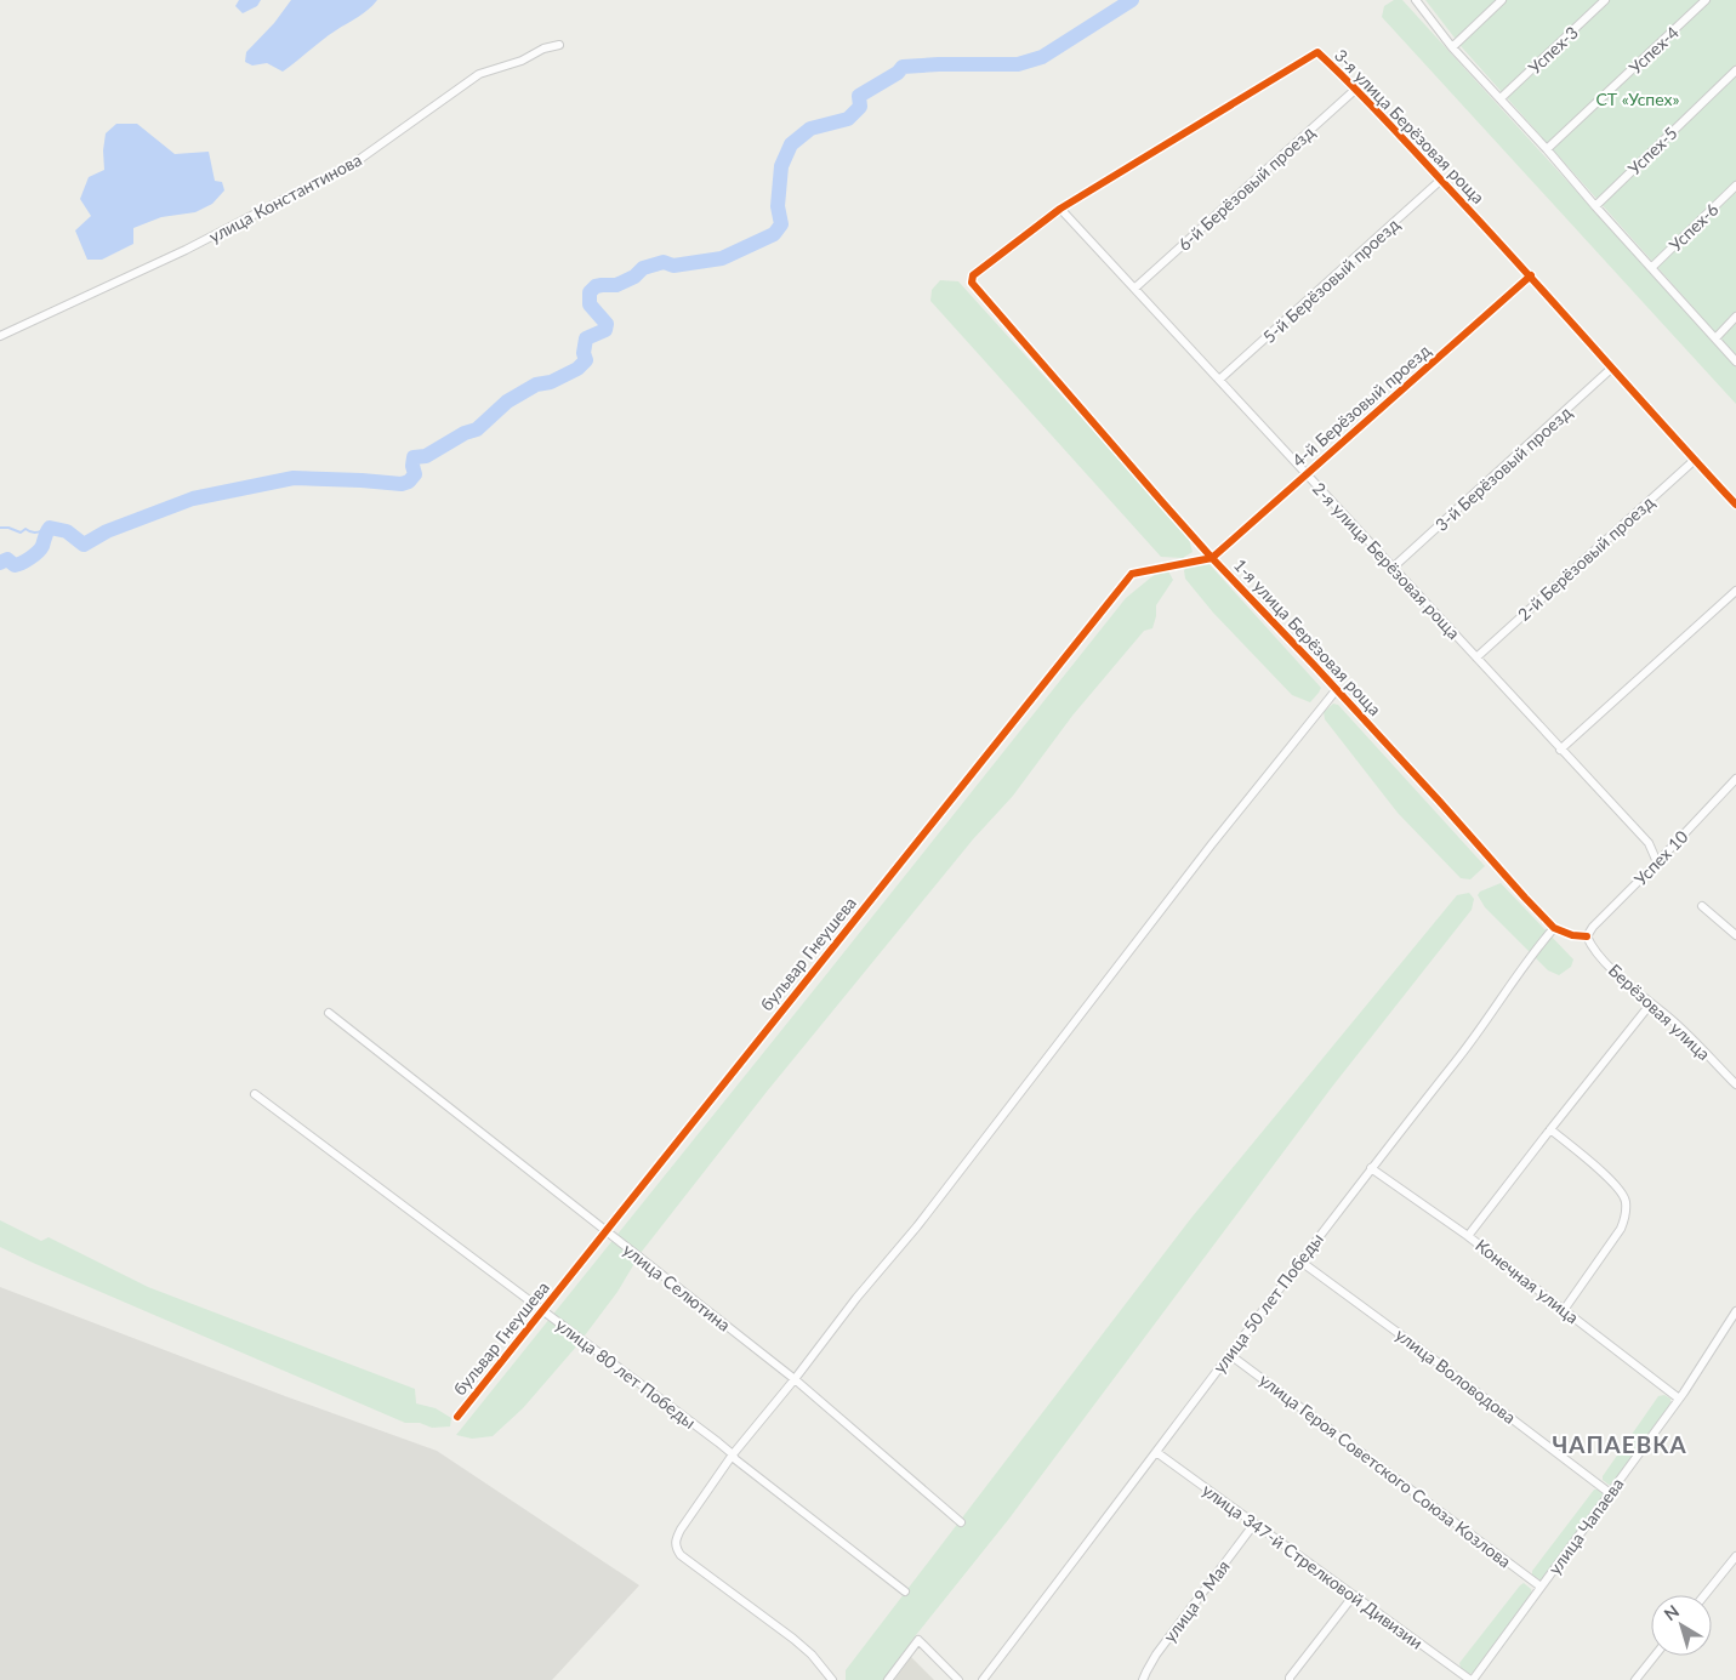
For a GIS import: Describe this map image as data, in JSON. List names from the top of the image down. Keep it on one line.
{"streets":{"street":["Успех-3","Успех-4","3-я улица Берёзовая роща","Успех-5","6-й Берёзовый проезд","улица Константинова","Успех-6","5-й Берёзовый проезд","4-й Берёзовый проезд","3-й Берёзовый проезд","2-й Берёзовый проезд","2-я улица Берёзовая роща","1-я улица Берёзовая роща","Успех 10","бульвар Гнеушева","Берёзовая улица","Конечная улица","улица Селютина","улица 50 лет Победы","улица 80 лет Победы","улица Воловодова","улица Героя Советского Союза Козлова","улица Чапаева","улица 347-й Стрелковой Дивизии","улица 9 Мая"]},"crossings":[["3-я улица Берёзовая роща","6-й Берёзовый проезд"],["3-я улица Берёзовая роща","5-й Берёзовый проезд"],["3-я улица Берёзовая роща","4-й Берёзовый проезд"],["3-я улица Берёзовая роща","3-й Берёзовый проезд"],["3-я улица Берёзовая роща","2-й Берёзовый проезд"],["3-я улица Берёзовая роща","2-я улица Берёзовая роща"],["3-я улица Берёзовая роща","1-я улица Берёзовая роща"],["6-й Берёзовый проезд","2-я улица Берёзовая роща"],["5-й Берёзовый проезд","2-я улица Берёзовая роща"],["4-й Берёзовый проезд","2-я улица Берёзовая роща"],["4-й Берёзовый проезд","1-я улица Берёзовая роща"],["4-й Берёзовый проезд","бульвар Гнеушева"],["3-й Берёзовый проезд","2-я улица Берёзовая роща"],["2-й Берёзовый проезд","2-я улица Берёзовая роща"],["2-я улица Берёзовая роща","Успех 10"],["1-я улица Берёзовая роща","Успех 10"],["1-я улица Берёзовая роща","бульвар Гнеушева"],["1-я улица Берёзовая роща","Берёзовая улица"],["1-я улица Берёзовая роща","улица 50 лет Победы"],["Успех 10","Берёзовая улица"],["бульвар Гнеушева","улица Селютина"],["бульвар Гнеушева","улица 80 лет Победы"],["Конечная улица","улица 50 лет Победы"],["Конечная улица","улица Чапаева"],["улица 50 лет Победы","улица Воловодова"],["улица 50 лет Победы","улица Героя Советского Союза Козлова"],["улица 50 лет Победы","улица 347-й Стрелковой Дивизии"],["улица Воловодова","улица Чапаева"],["улица Героя Советского Союза Козлова","улица Чапаева"],["улица Чапаева","улица 347-й Стрелковой Дивизии"],["улица 347-й Стрелковой Дивизии","улица 9 Мая"]],"districts":["ЧАПАЕВКА"],"parks":["СТ «Успех»"],"north":"top left"}
